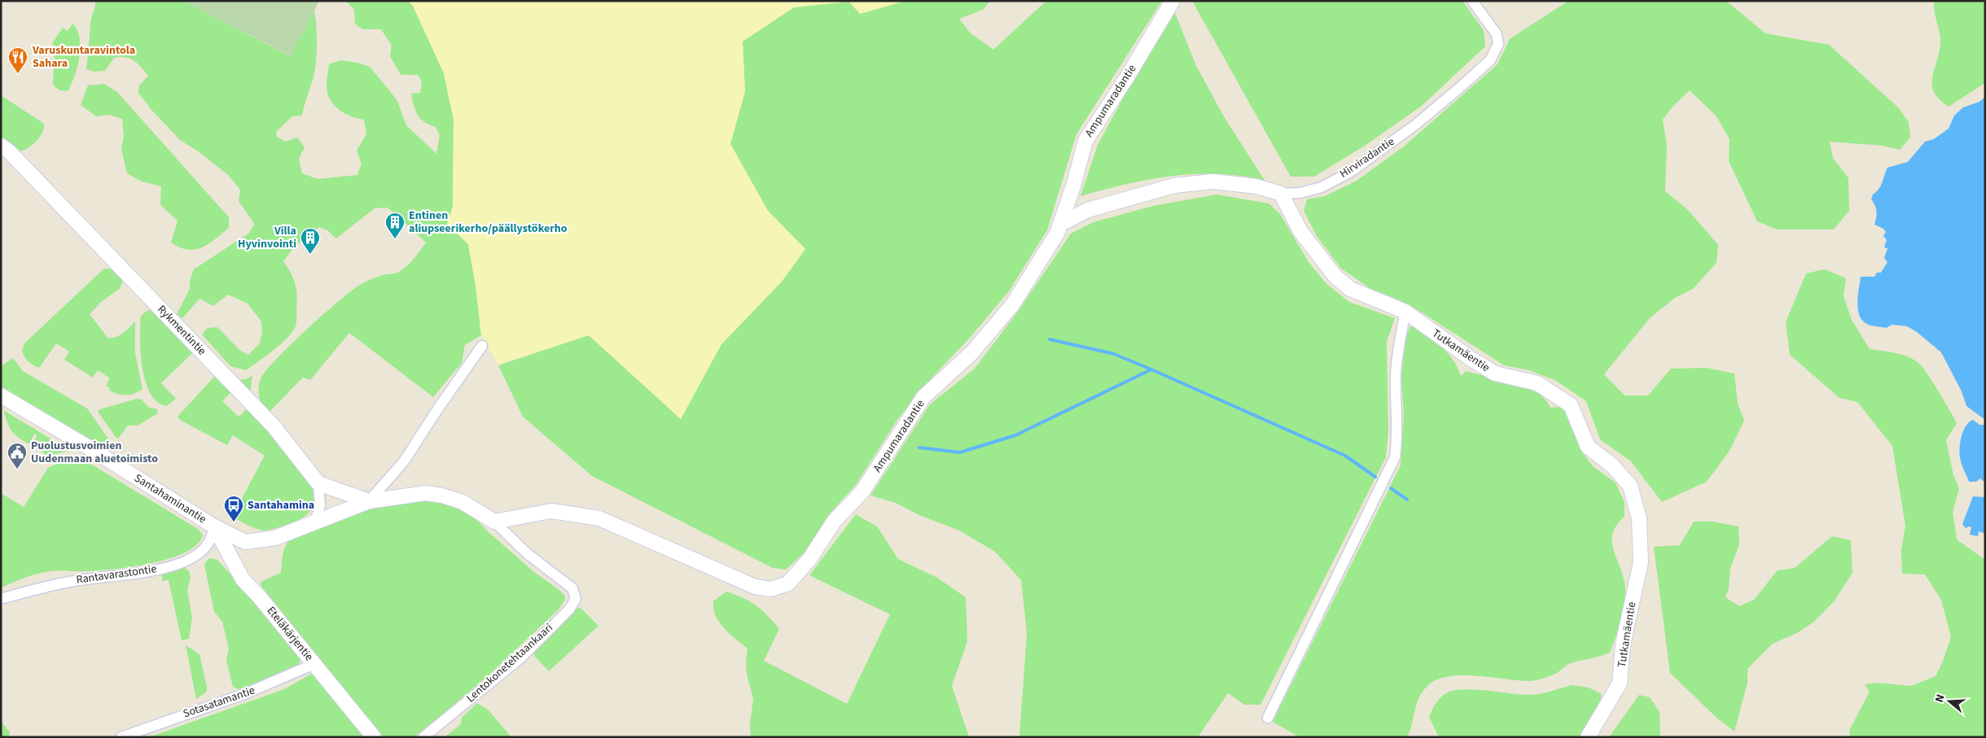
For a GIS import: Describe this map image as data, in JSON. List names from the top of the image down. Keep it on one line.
{"streets":{"street":["Ampumaradantie","Hirviradantie","Rykmentintie","Tutkamäentie","Santahaminantie","Rantavarastontie","Eteläkärjentie","Lentokonetehtaankaari","Sotasatamantie"]},"crossings":[["Ampumaradantie","Hirviradantie"],["Ampumaradantie","Lentokonetehtaankaari"],["Hirviradantie","Tutkamäentie"],["Santahaminantie","Rantavarastontie"],["Santahaminantie","Eteläkärjentie"],["Santahaminantie","Lentokonetehtaankaari"],["Rantavarastontie","Eteläkärjentie"],["Rantavarastontie","Lentokonetehtaankaari"],["Eteläkärjentie","Lentokonetehtaankaari"],["Eteläkärjentie","Sotasatamantie"]],"places":{"restaurant":["Varuskuntaravintola Sahara"],"building":["Entinen aliupseerikerho/päällystökerho","Villa Hyvinvointi"],"public building":["Puolustusvoimien Uudenmaan aluetoimisto"],"bus stop":["Santahamina"]},"north":"left"}
